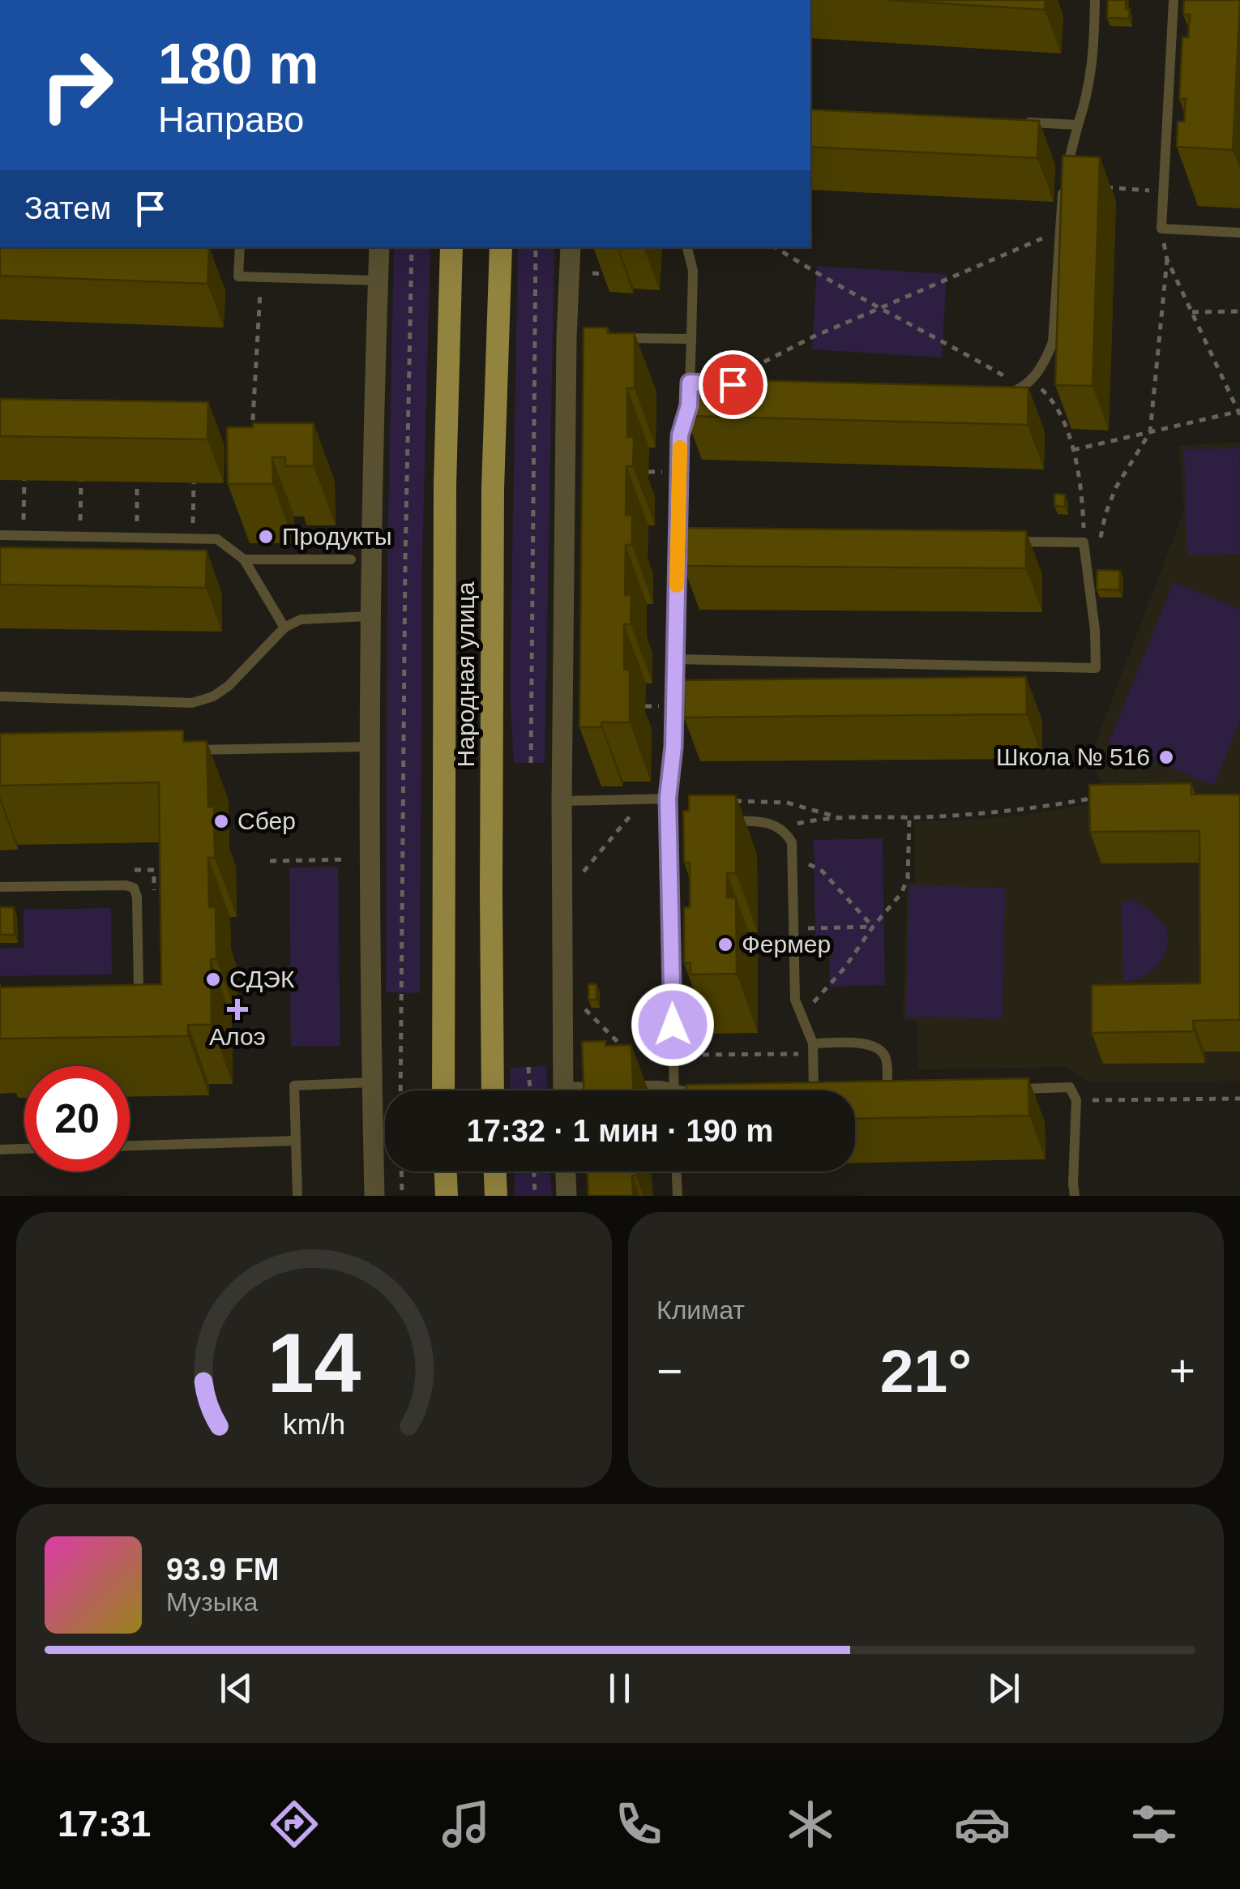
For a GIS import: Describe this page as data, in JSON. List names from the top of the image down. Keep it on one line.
{"streets":{"main road":["Народная улица"]},"places":{"other":["Продукты","Школа № 516","Сбер","Фермер","СДЭК"],"health":["Алоэ"]},"page":{"turn":["180 m","Направо"],"then":"Затем","limit":"20","trip":"17:32 · 1 мин · 190 m","tile":"Климат","heat":["−","21°","+"],"song":["93.9 FM","Музыка"],"tabs":"17:31","gauge":["14","km/h"]}}
